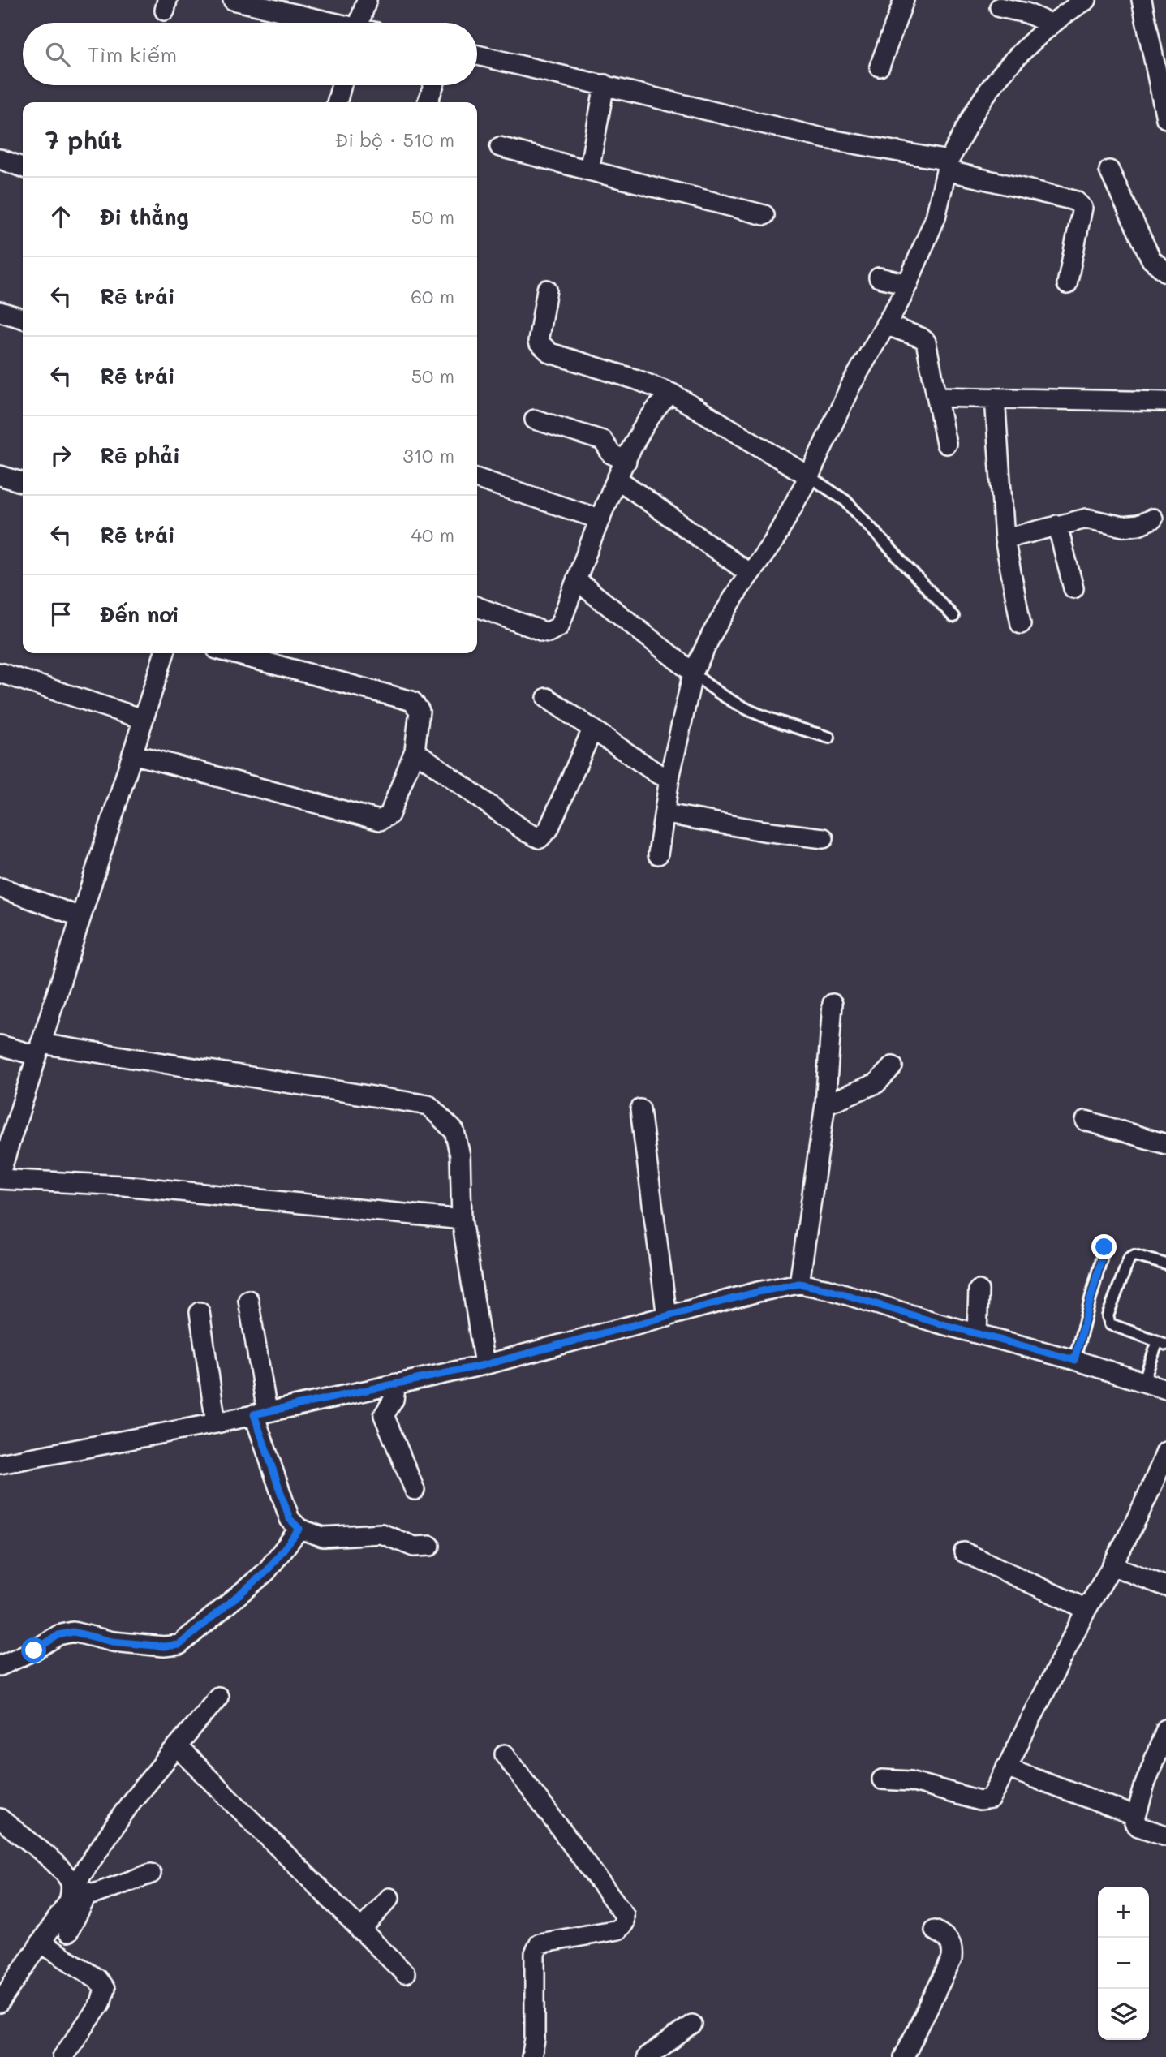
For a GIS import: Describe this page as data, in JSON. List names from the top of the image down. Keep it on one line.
{"page":{"search":"Tìm kiếm","heading":["7 phút","Đi bộ · 510 m"],"list":[["Đi thẳng","50 m"],["Rẽ trái","60 m"],["Rẽ trái","50 m"],["Rẽ phải","310 m"],["Rẽ trái","40 m"],"Đến nơi"],"map_buttons":["+","−"]}}
